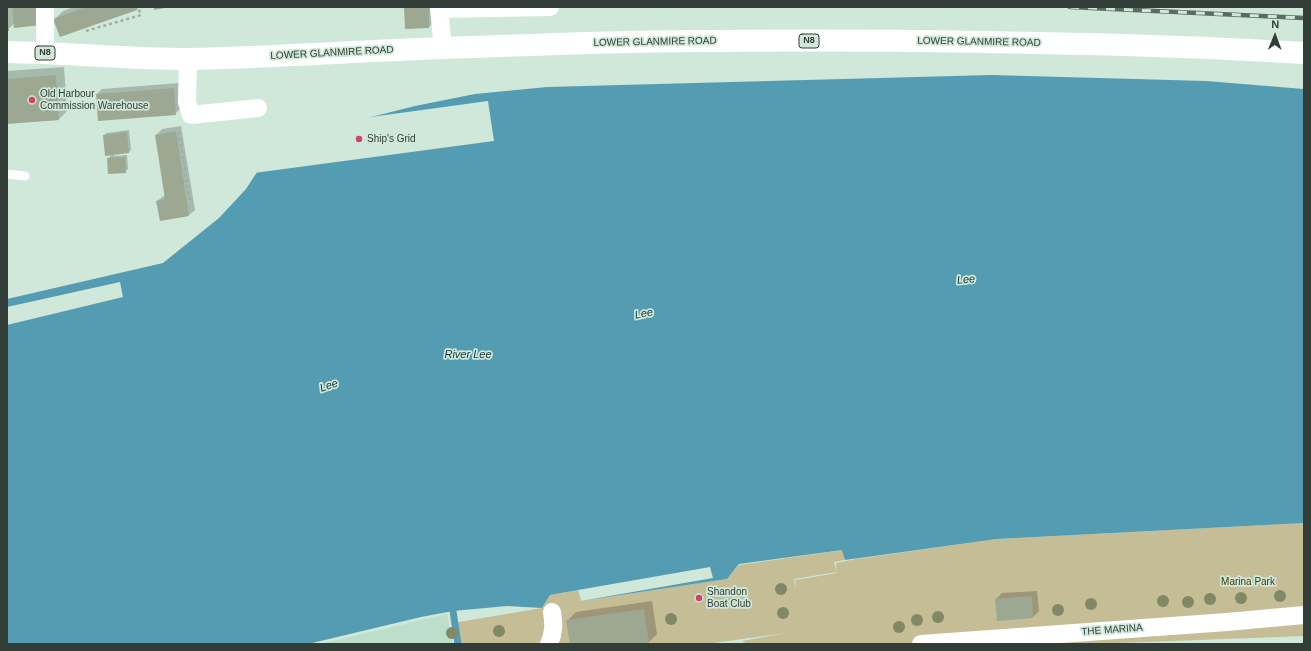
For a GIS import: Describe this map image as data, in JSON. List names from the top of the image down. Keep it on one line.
{"streets":{"highway":["N8","LOWER GLANMIRE ROAD"],"street":["THE MARINA"]},"water":["Lee","River Lee"],"parks":["Marina Park"],"places":["Old Harbour Commission Warehouse","Ship's Grid","Shandon Boat Club"],"north":"top"}
